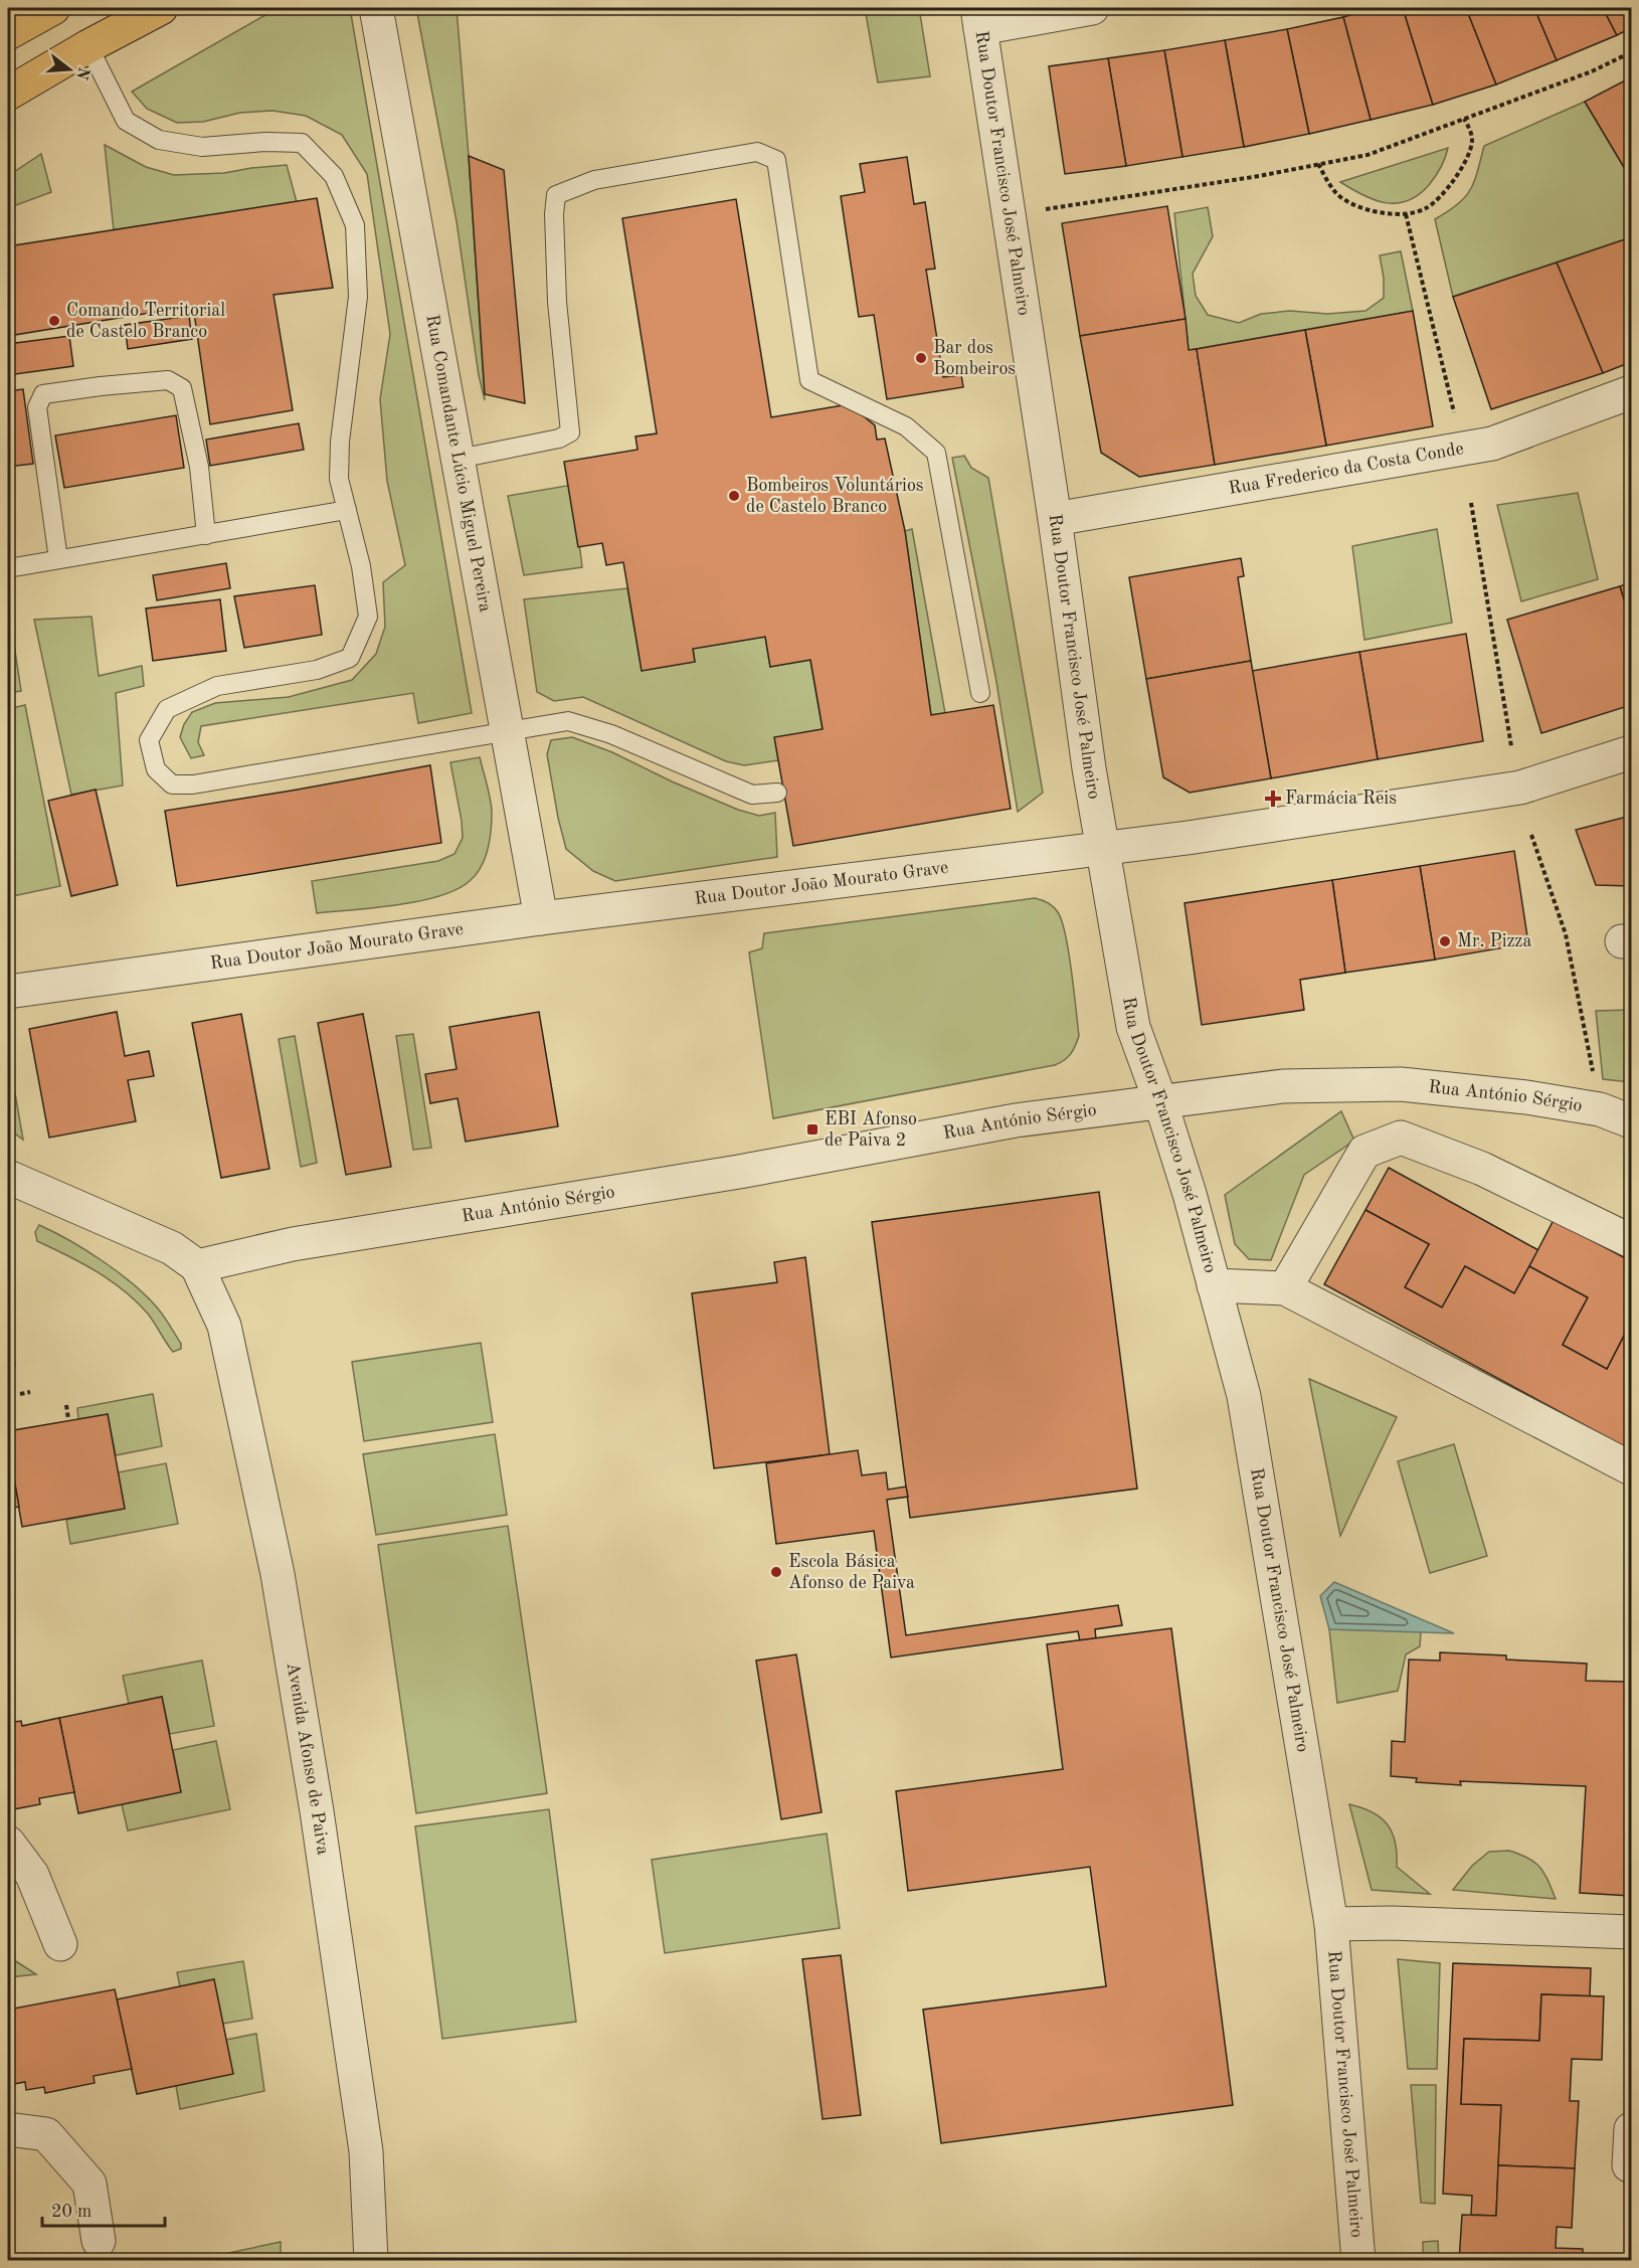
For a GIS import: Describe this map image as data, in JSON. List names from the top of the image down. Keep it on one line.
{"streets":{"street":["Rua Doutor Francisco José Palmeiro","Rua Comandante Lúcio Miguel Pereira","Rua Frederico da Costa Conde","Rua Doutor João Mourato Grave","Rua António Sérgio","Avenida Afonso de Paiva"]},"crossings":[["Rua Doutor Francisco José Palmeiro","Rua Frederico da Costa Conde"],["Rua Doutor Francisco José Palmeiro","Rua Doutor João Mourato Grave"],["Rua Doutor Francisco José Palmeiro","Rua António Sérgio"],["Rua Comandante Lúcio Miguel Pereira","Rua Doutor João Mourato Grave"],["Rua António Sérgio","Avenida Afonso de Paiva"]],"places":{"other":["Comando Territorial de Castelo Branco","Bar dos Bombeiros","Bombeiros Voluntários de Castelo Branco","Mr. Pizza","Escola Básica Afonso de Paiva"],"health":["Farmácia Reis"],"transit":["EBI Afonso de Paiva 2"]},"scale_bar":"20 m","north":"right"}
